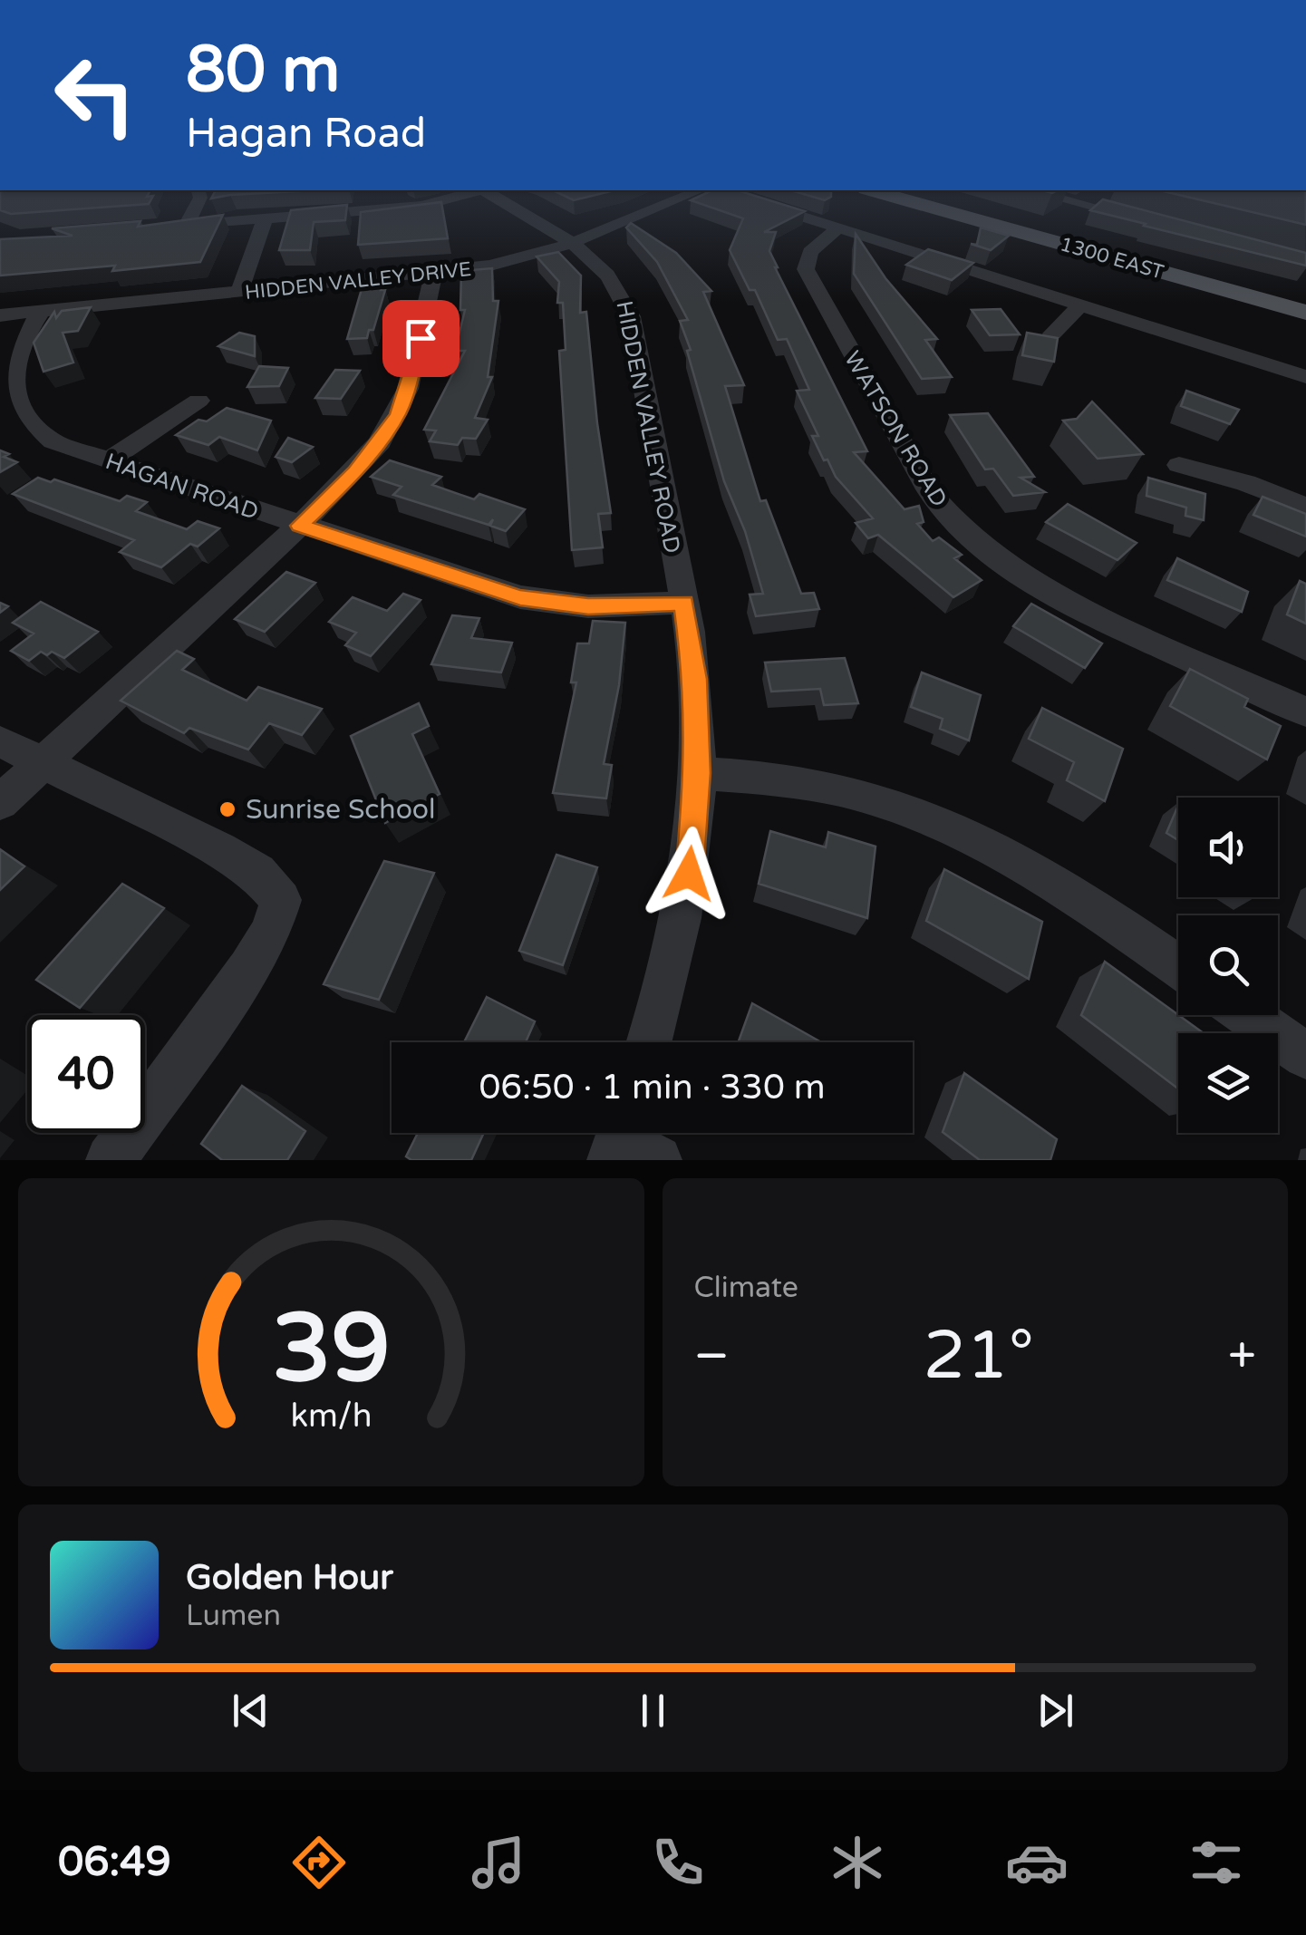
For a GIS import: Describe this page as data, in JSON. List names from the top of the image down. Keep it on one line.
{"streets":{"main road":["1300 EAST"],"street":["HIDDEN VALLEY DRIVE","HIDDEN VALLEY ROAD","WATSON ROAD","HAGAN ROAD"]},"crossings":[["HIDDEN VALLEY DRIVE","HIDDEN VALLEY ROAD"],["HIDDEN VALLEY DRIVE","HAGAN ROAD"],["HIDDEN VALLEY ROAD","HAGAN ROAD"]],"places":["Sunrise School"],"page":{"turn":["80 m","Hagan Road"],"limit":"40","trip":"06:50 · 1 min · 330 m","tile":"Climate","heat":["−","21°","+"],"song":["Golden Hour","Lumen"],"tabs":"06:49","gauge":["39","km/h"]}}
